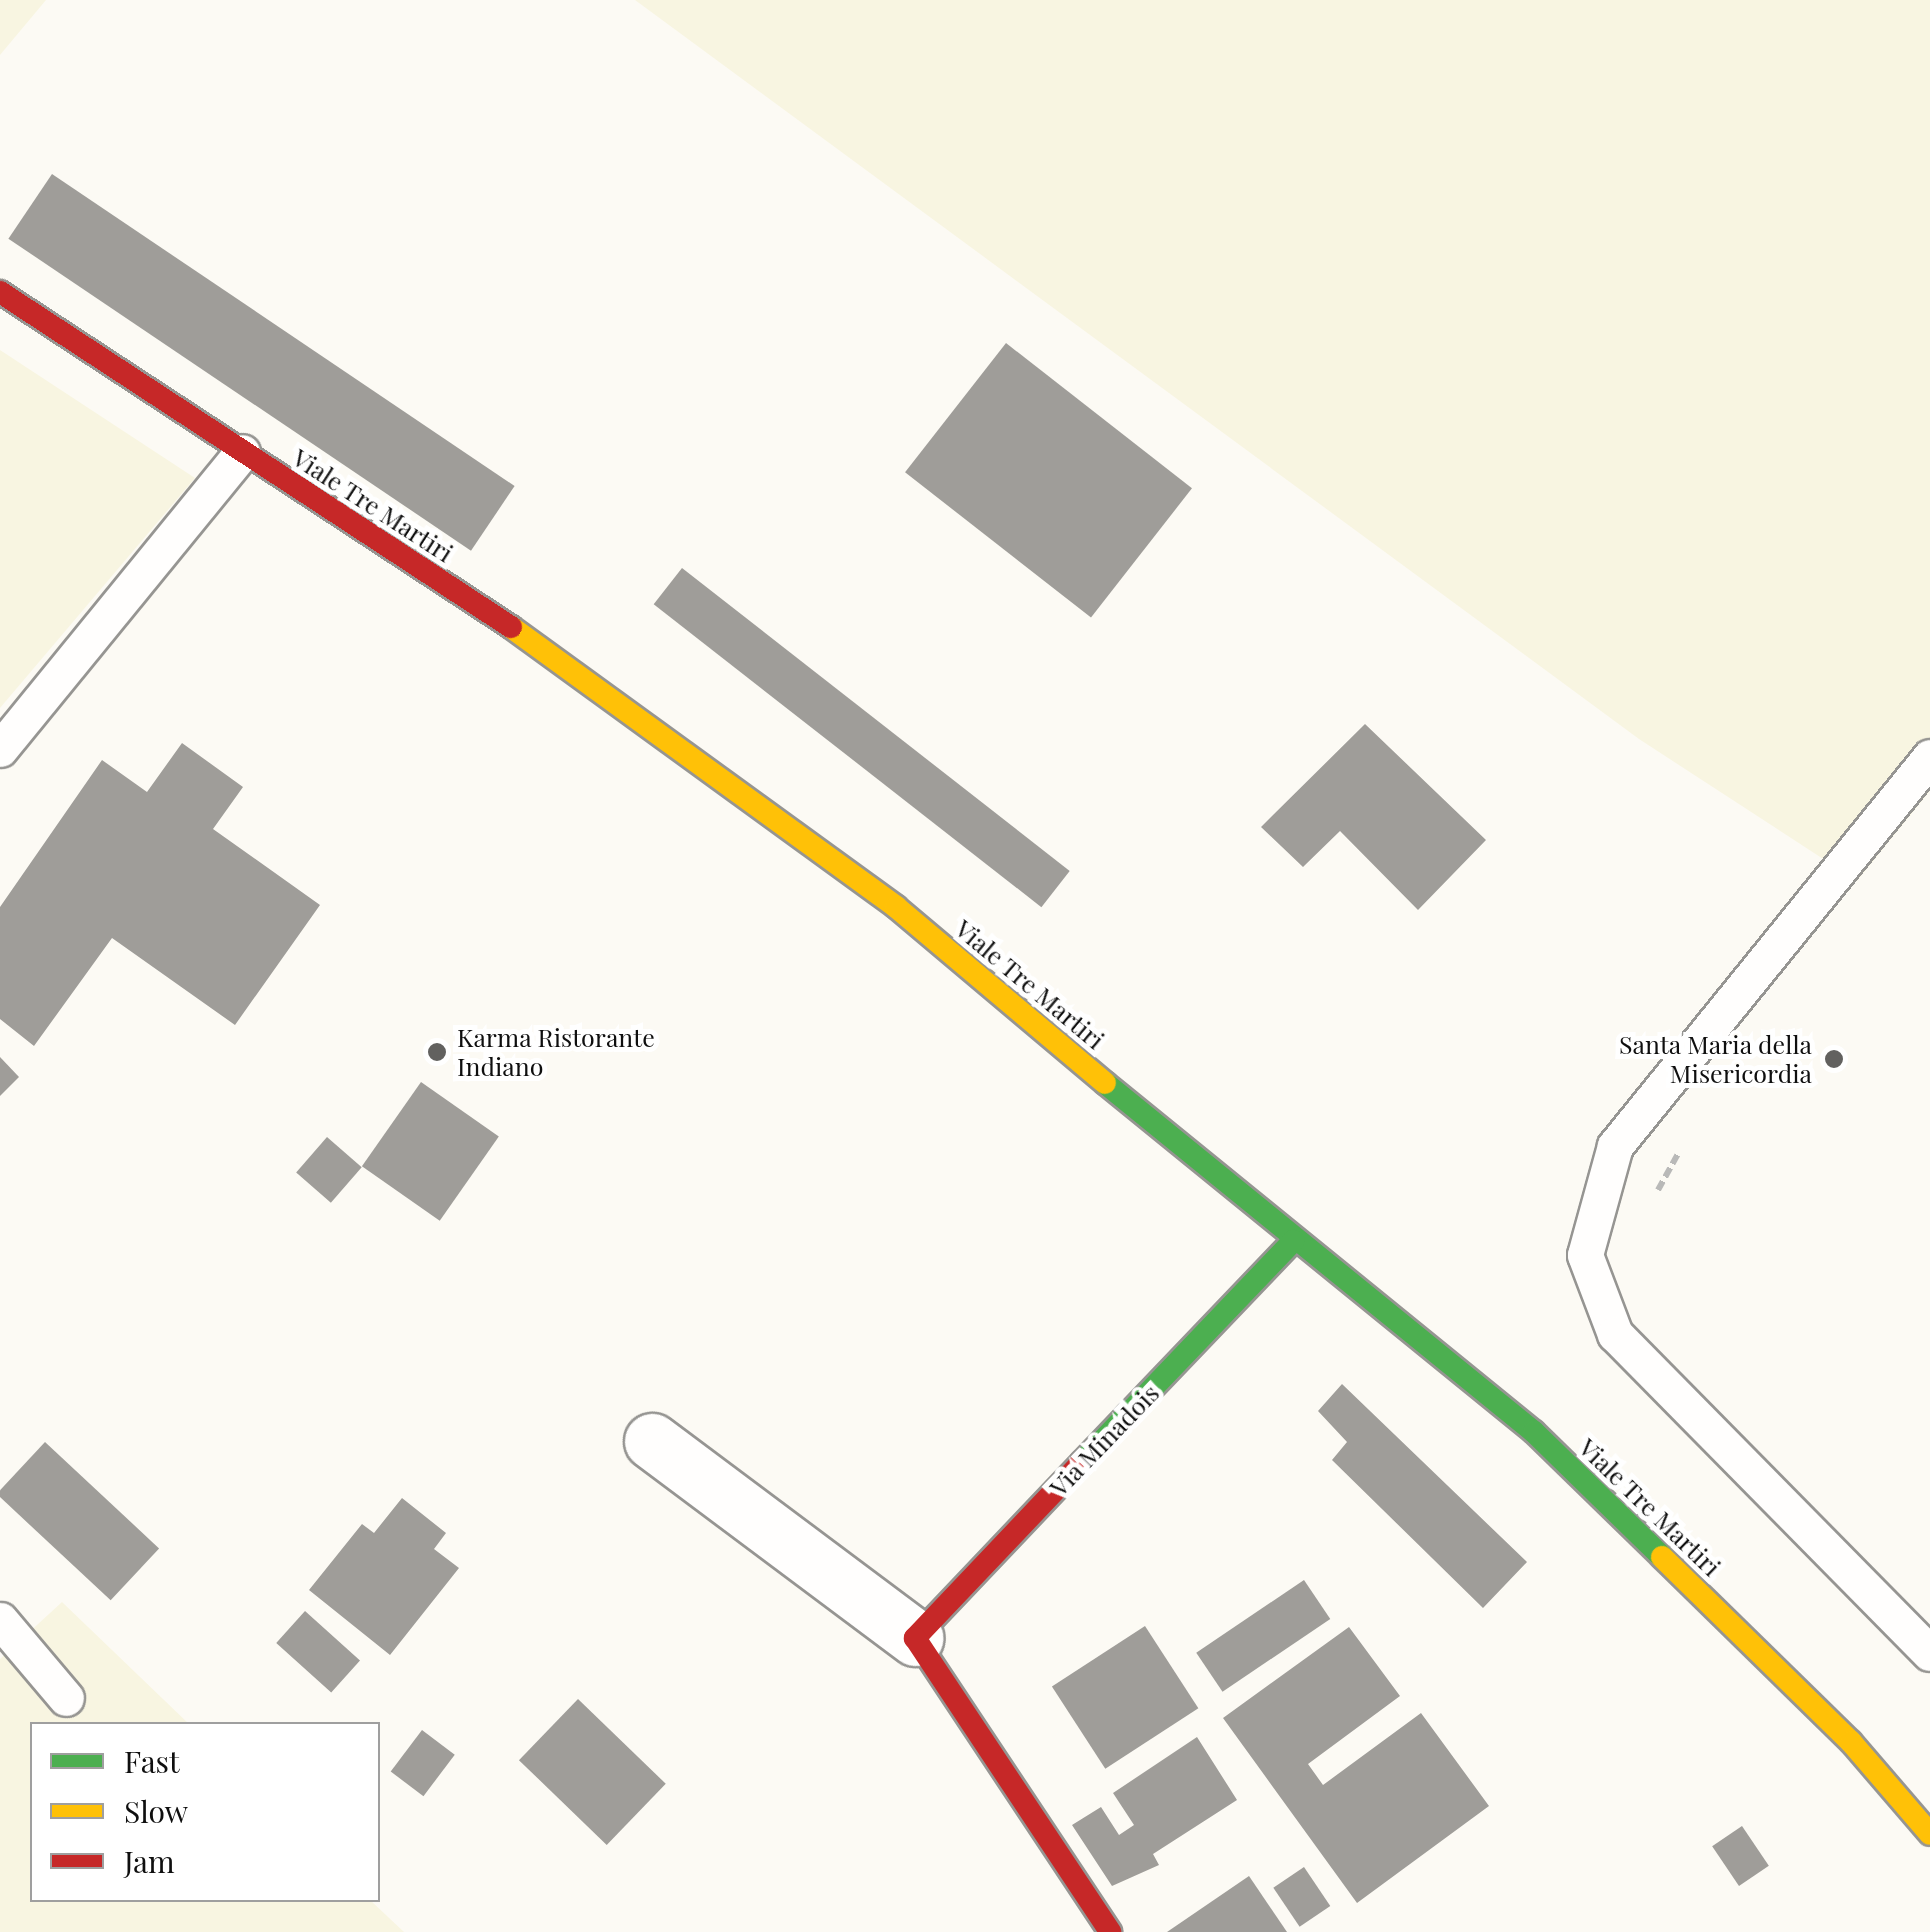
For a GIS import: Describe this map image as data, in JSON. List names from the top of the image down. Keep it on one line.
{"streets":{"main road":["Viale Tre Martiri","Via Minadois"]},"crossings":[["Viale Tre Martiri","Via Minadois"]],"places":["Karma Ristorante Indiano","Santa Maria della Misericordia"],"legend":["Fast","Slow","Jam"]}
